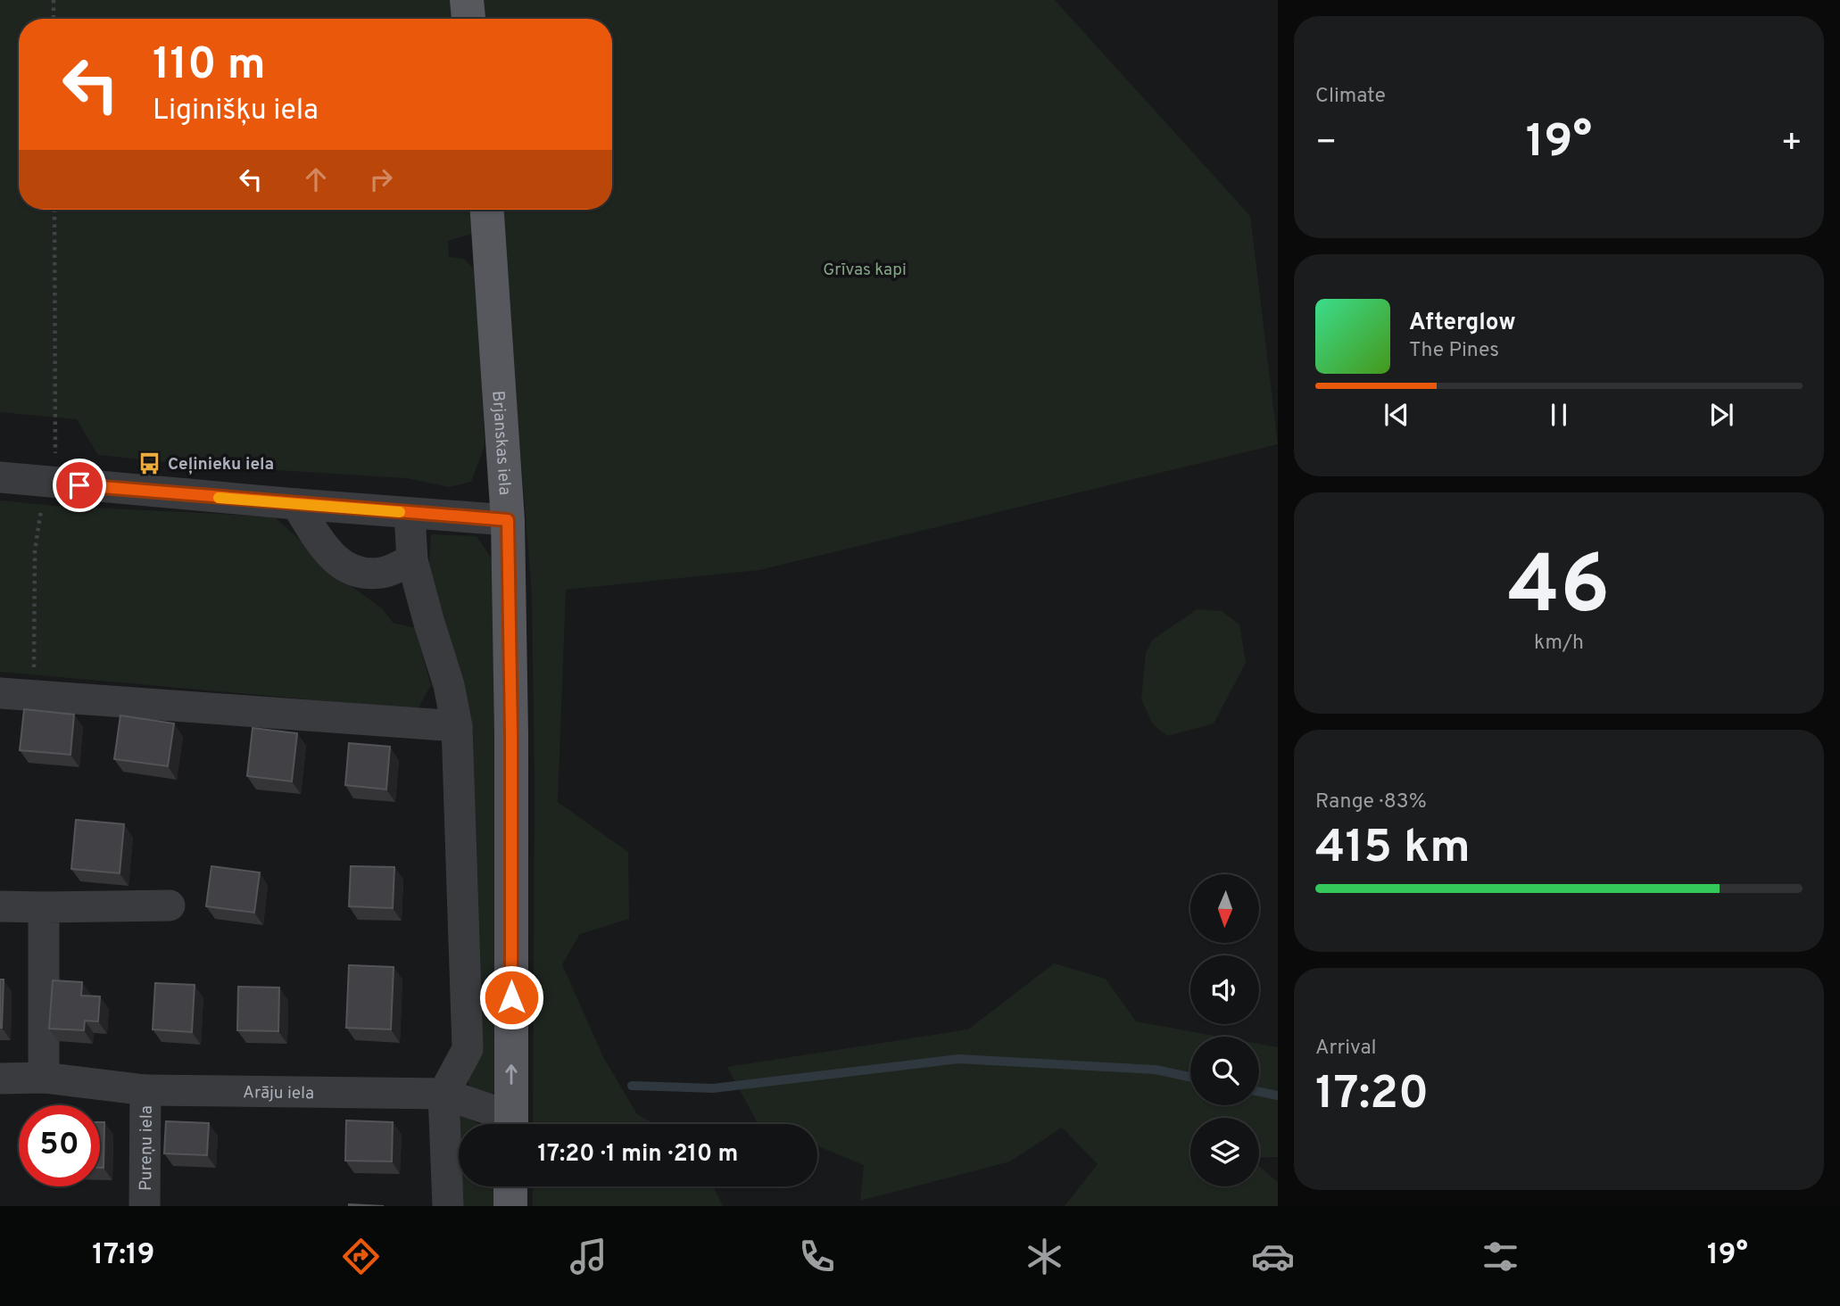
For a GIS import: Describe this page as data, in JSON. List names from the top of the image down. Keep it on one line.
{"streets":{"main road":["Brjanskas iela"],"street":["Arāju iela","Pureņu iela"]},"crossings":[["Arāju iela","Pureņu iela"]],"one_way":["Brjanskas iela"],"parks":["Grīvas kapi"],"places":{"bus stop":["Ceļinieku iela"]},"north":"bottom","page":{"tile":["Climate",["46","km/h"],["Range · 83%","415 km"],["Arrival","17:20"]],"turn":["110 m","Liginišķu iela"],"heat":["−","19°","+"],"song":["Afterglow","The Pines"],"limit":"50","trip":"17:20 · 1 min · 210 m","tabs":["17:19","19°"]}}
